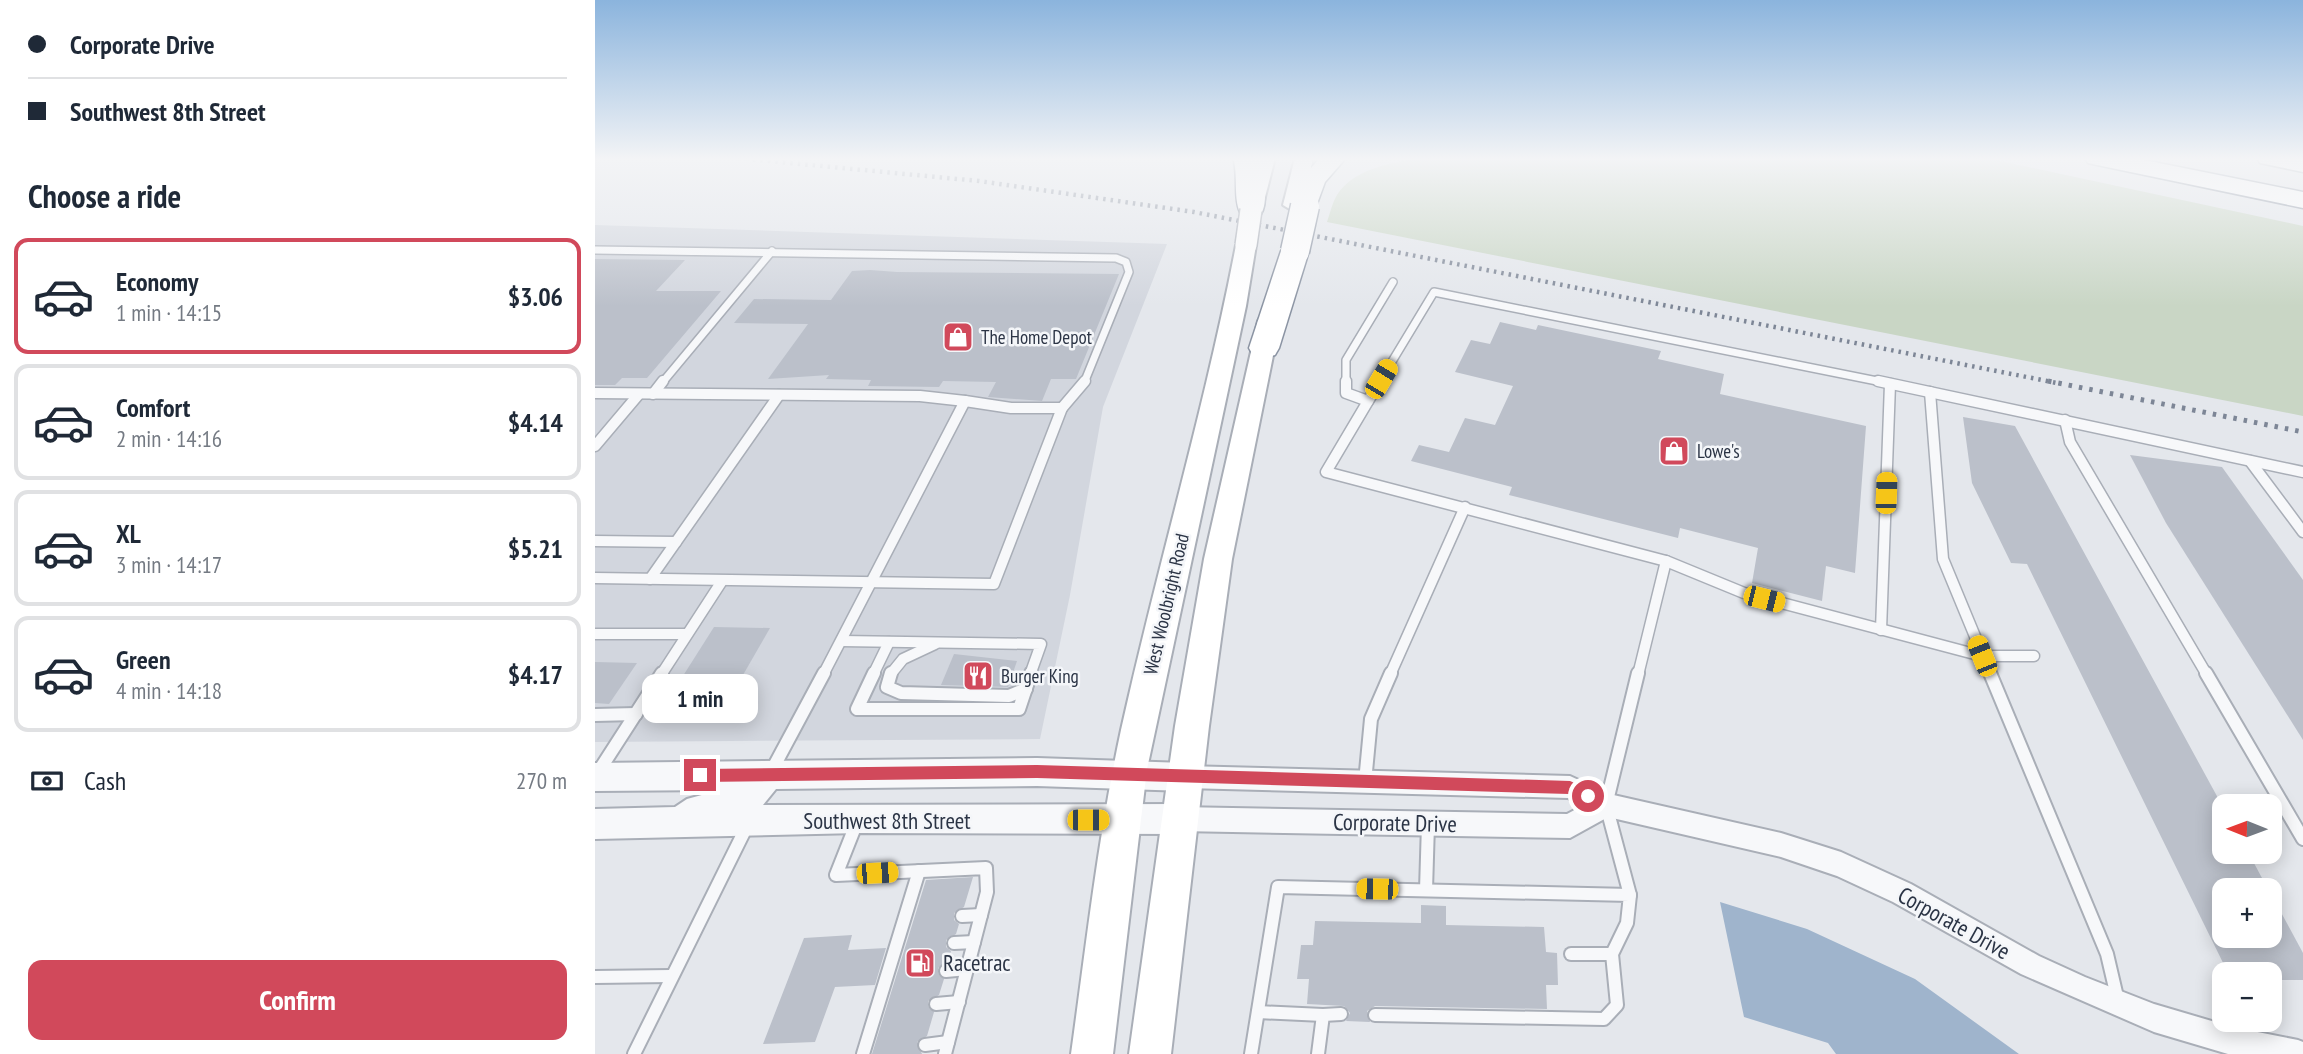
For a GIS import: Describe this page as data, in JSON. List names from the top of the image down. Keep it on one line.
{"streets":{"main road":["West Woolbright Road"],"street":["Southwest 8th Street","Corporate Drive"]},"crossings":[["West Woolbright Road","Southwest 8th Street"],["West Woolbright Road","Corporate Drive"],["Southwest 8th Street","Corporate Drive"]],"places":{"shop":["The Home Depot","Lowe's"],"restaurant":["Burger King"],"fuel station":["Racetrac"]},"north":"left","page":{"banner":["Corporate Drive","Southwest 8th Street"],"heading":"Choose a ride","list":[{"name":"Economy","note":"1 min · 14:15","value":"$3.06"},{"name":"Comfort","note":"2 min · 14:16","value":"$4.14"},{"name":"XL","note":"3 min · 14:17","value":"$5.21"},{"name":"Green","note":"4 min · 14:18","value":"$4.17"}],"bubble":"1 min","pay":["Cash","270 m"],"map_buttons":["+","−"],"buttons":"Confirm"}}
